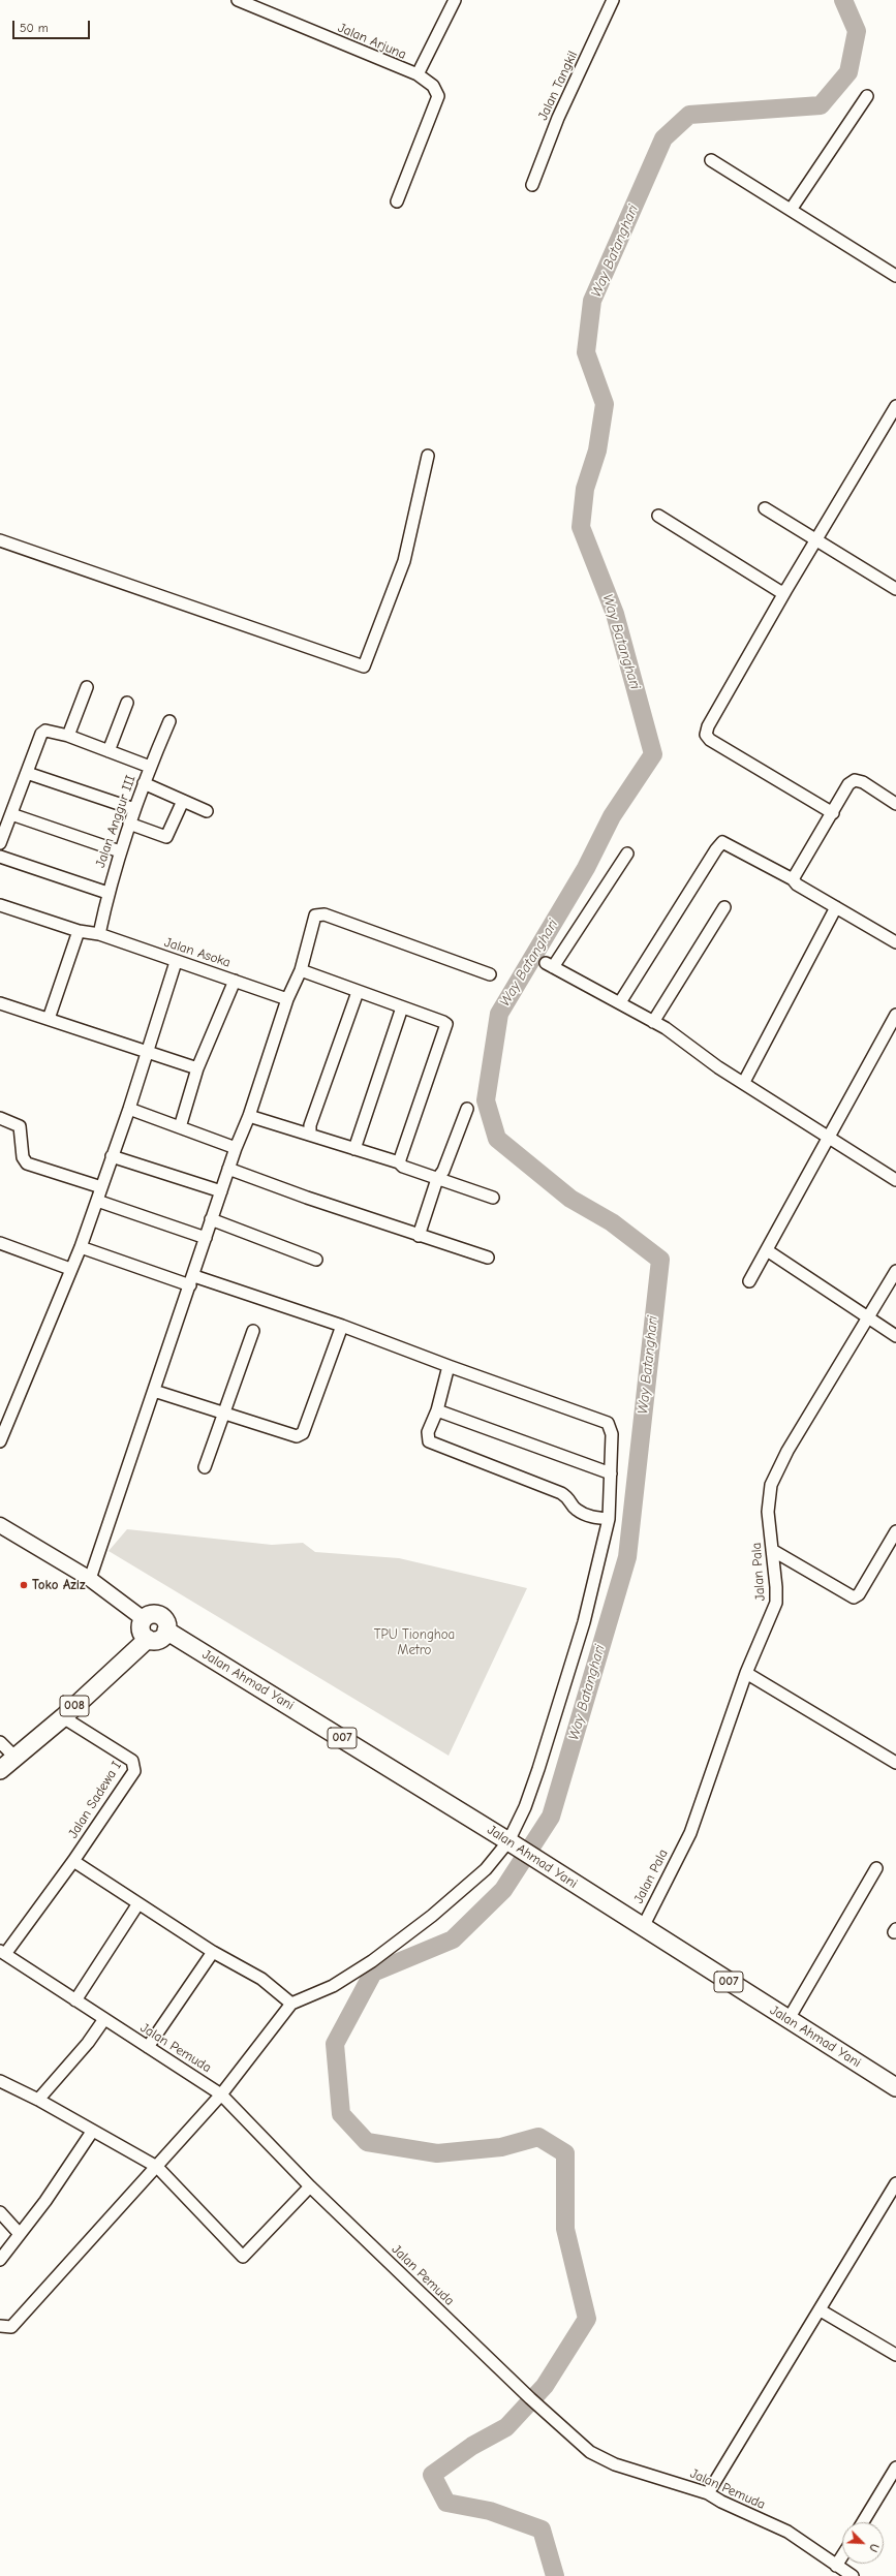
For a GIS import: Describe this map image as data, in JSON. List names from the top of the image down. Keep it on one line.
{"streets":{"main road":["Jalan Ahmad Yani","008","007"],"street":["Jalan Arjuna","Jalan Tangkil","Jalan Anggur III","Jalan Asoka","Jalan Pala","Jalan Sadewa I","Jalan Pemuda"]},"crossings":[["Jalan Anggur III","Jalan Asoka"],["Jalan Pala","Jalan Ahmad Yani"],["Jalan Ahmad Yani","008"],["008","Jalan Sadewa I"]],"water":["Way Batanghari"],"parks":["TPU Tionghoa Metro"],"places":["Toko Aziz"],"scale_bar":"50 m","north":"bottom right"}
